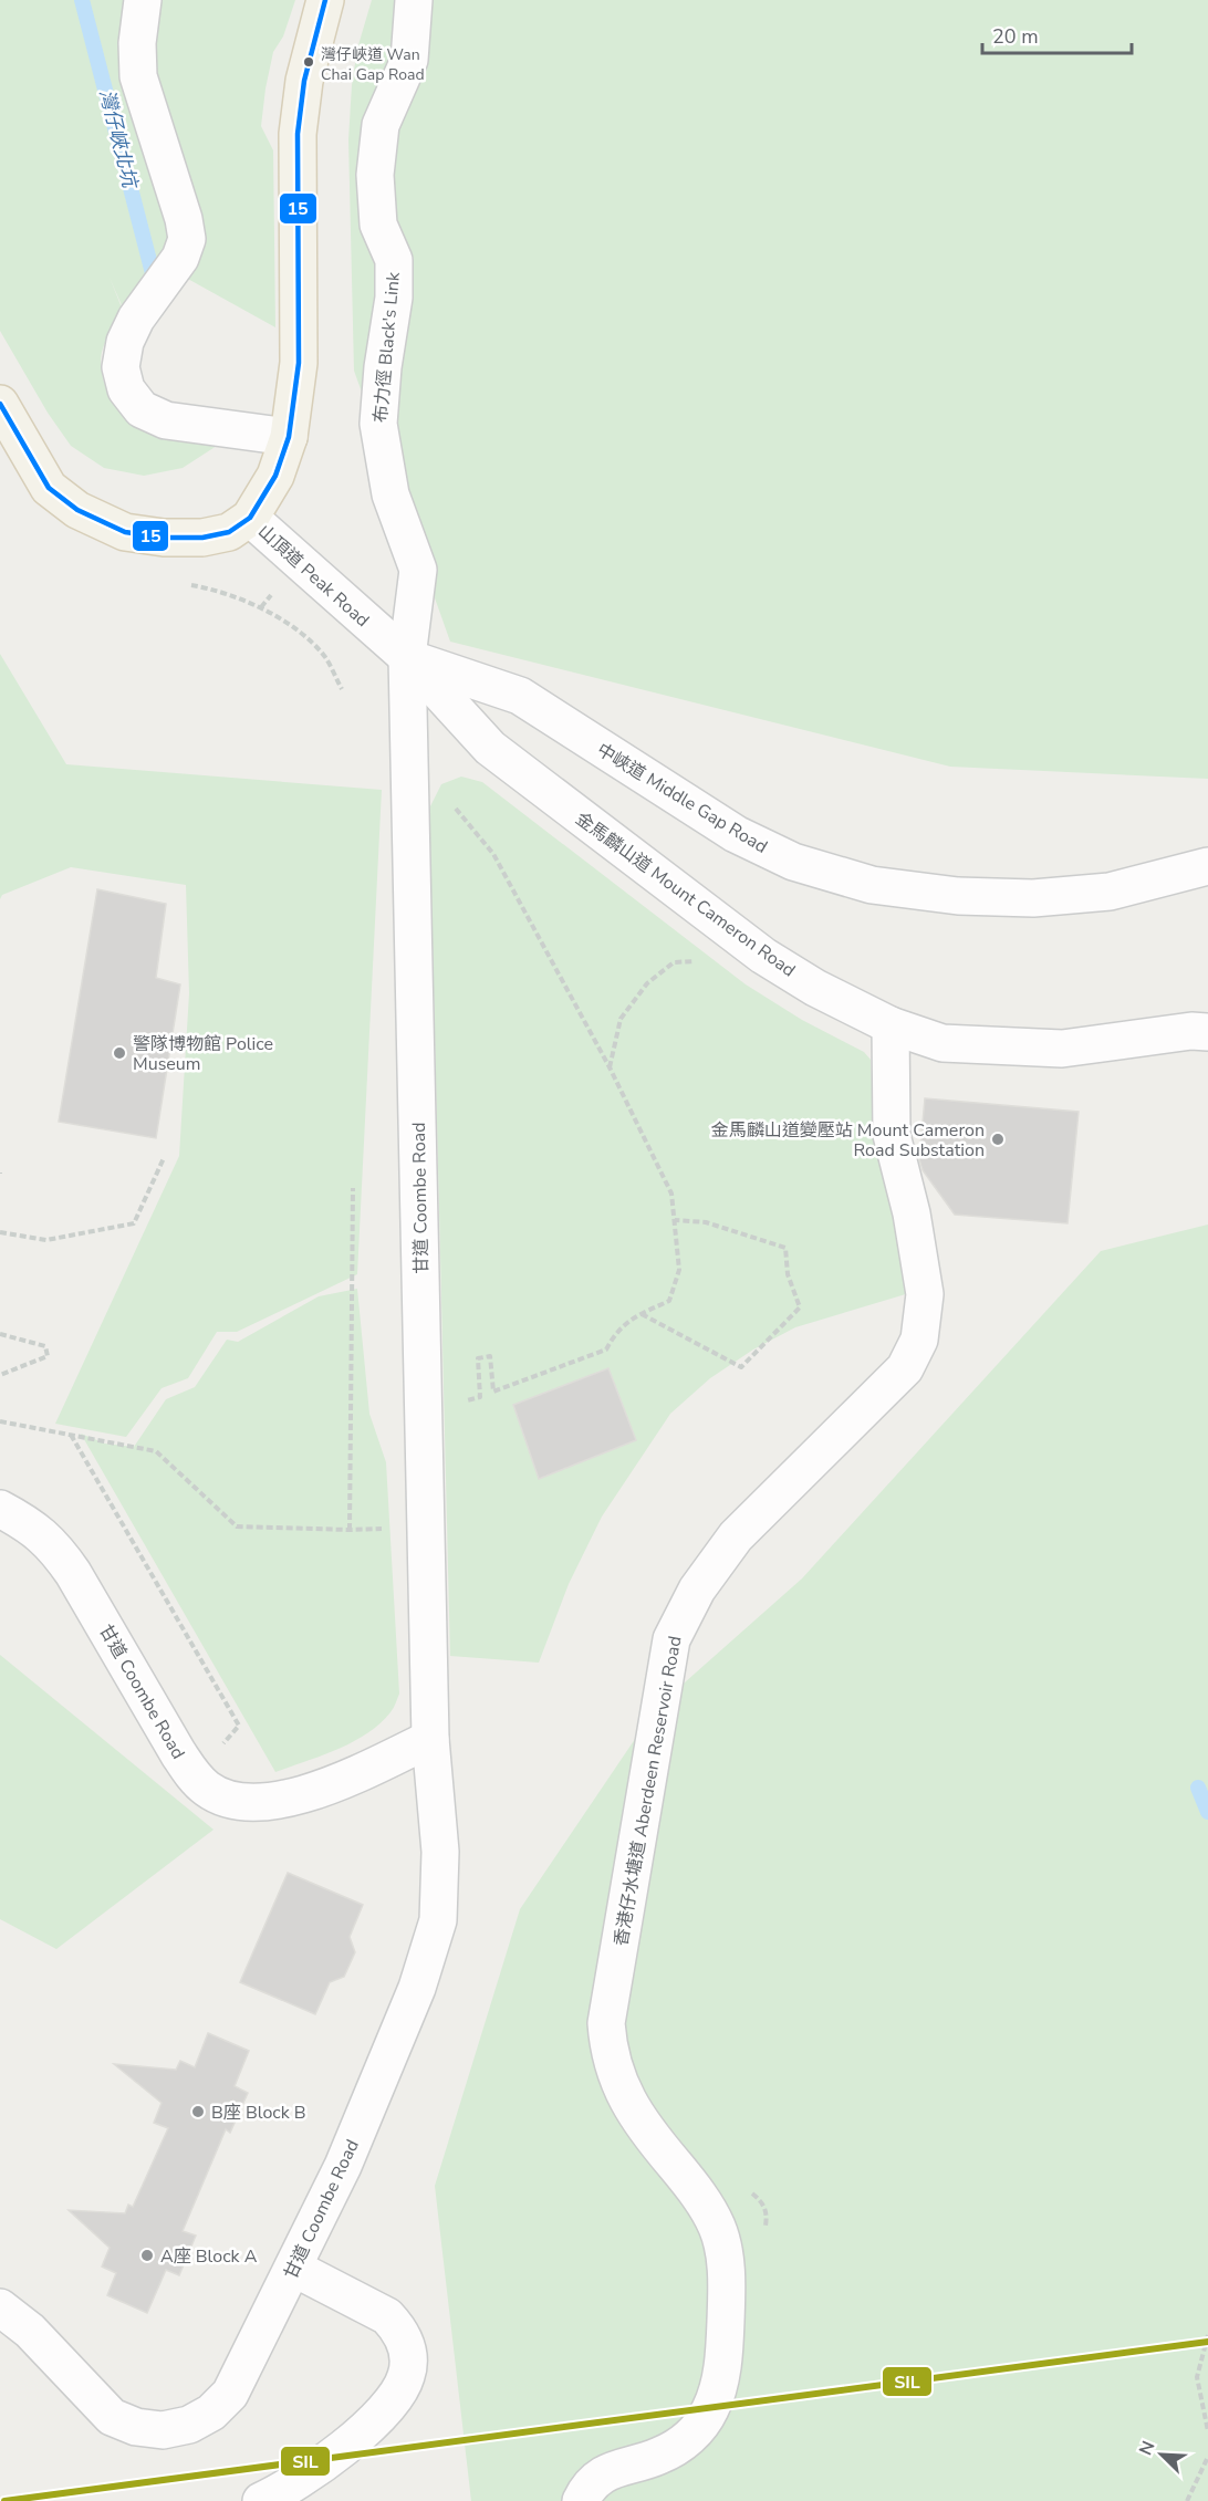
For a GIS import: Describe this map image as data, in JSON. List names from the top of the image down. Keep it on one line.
{"streets":{"main road":["山頂道 Peak Road"],"street":["布力徑 Black's Link","中峽道 Middle Gap Road","金馬麟山道 Mount Cameron Road","甘道 Coombe Road","香港仔水塘道 Aberdeen Reservoir Road"]},"crossings":[["布力徑 Black's Link","山頂道 Peak Road"],["布力徑 Black's Link","中峽道 Middle Gap Road"],["布力徑 Black's Link","金馬麟山道 Mount Cameron Road"],["布力徑 Black's Link","甘道 Coombe Road"],["山頂道 Peak Road","中峽道 Middle Gap Road"],["山頂道 Peak Road","金馬麟山道 Mount Cameron Road"],["山頂道 Peak Road","甘道 Coombe Road"],["中峽道 Middle Gap Road","金馬麟山道 Mount Cameron Road"],["中峽道 Middle Gap Road","甘道 Coombe Road"],["金馬麟山道 Mount Cameron Road","甘道 Coombe Road"],["金馬麟山道 Mount Cameron Road","香港仔水塘道 Aberdeen Reservoir Road"]],"water":["灣仔峽北坑"],"places":["灣仔峽道 Wan Chai Gap Road","警隊博物館 Police Museum","金馬麟山道變壓站 Mount Cameron Road Substation","B座 Block B","A座 Block A"],"lines":["transit line 15","transit line SIL"],"scale_bar":"20 m","north":"top left"}
